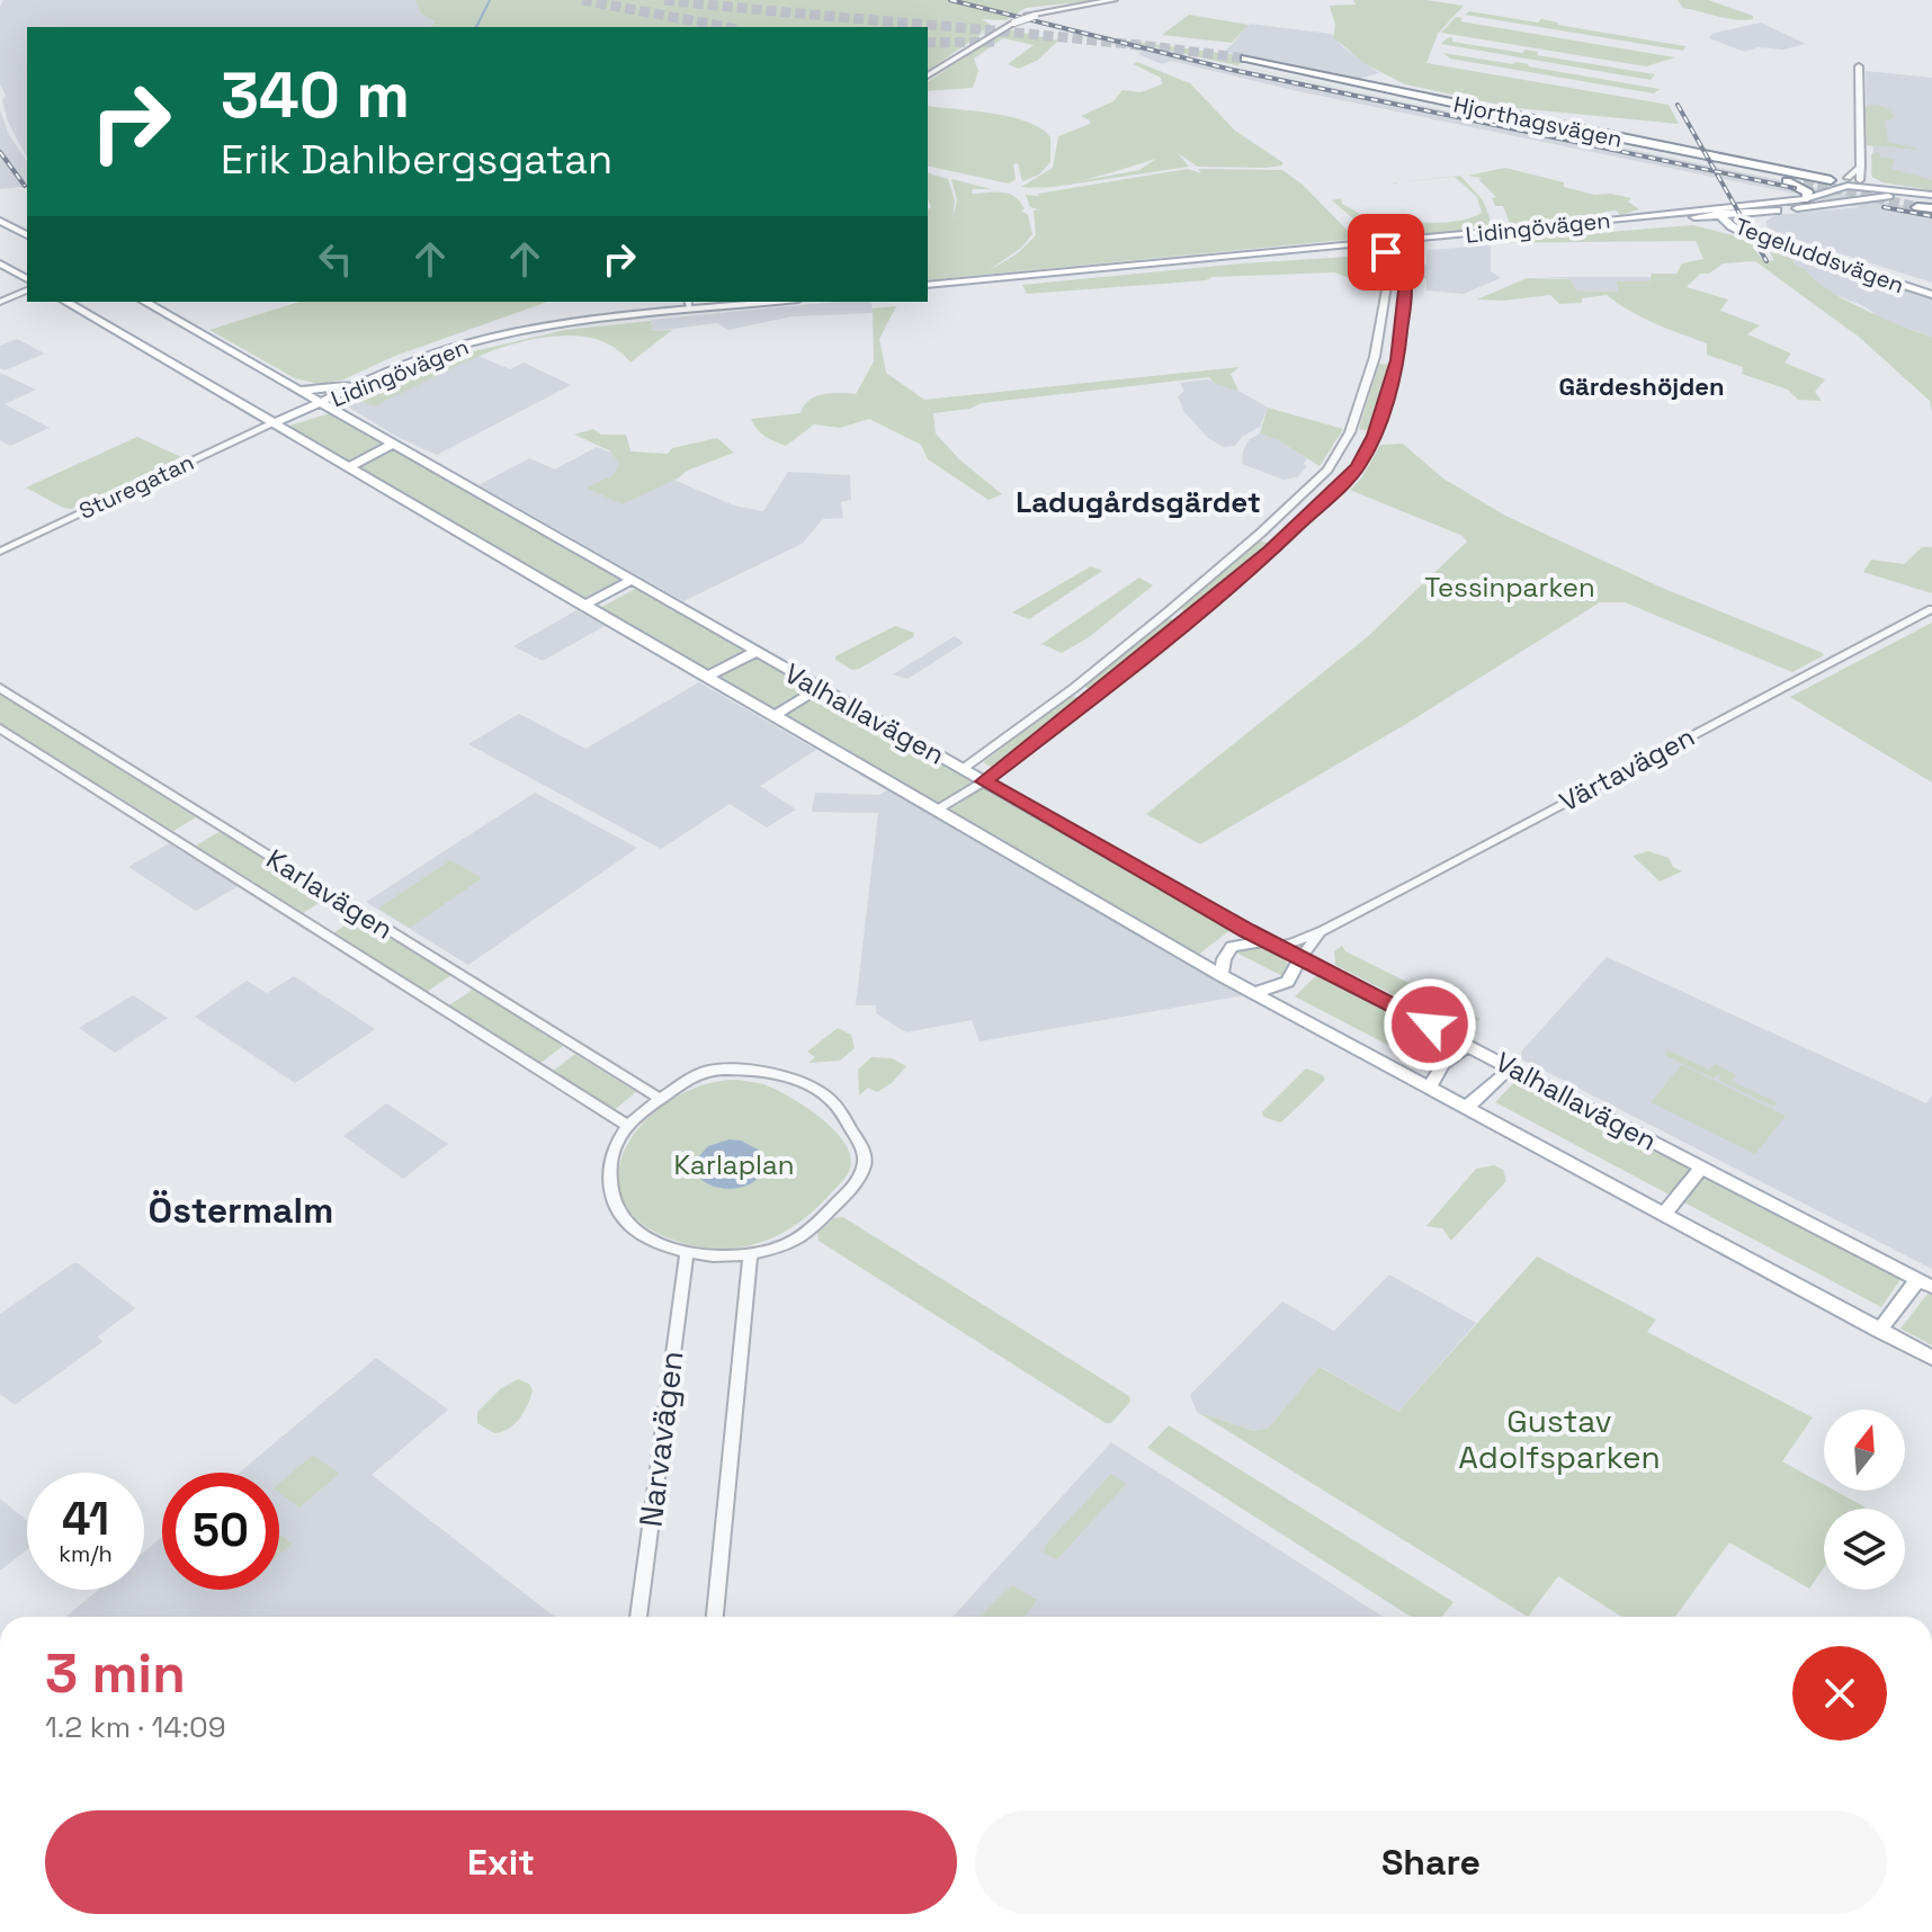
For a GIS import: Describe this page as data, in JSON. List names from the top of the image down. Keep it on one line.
{"streets":{"highway":["Hjorthagsvägen"],"main road":["Lidingövägen","Tegeluddsvägen","Valhallavägen"],"street":["Sturegatan","Värtavägen","Karlavägen","Narvavägen"]},"crossings":[["Hjorthagsvägen","Lidingövägen"],["Lidingövägen","Tegeluddsvägen"],["Lidingövägen","Sturegatan"],["Lidingövägen","Valhallavägen"],["Sturegatan","Valhallavägen"],["Valhallavägen","Värtavägen"],["Karlavägen","Narvavägen"]],"districts":["Gärdeshöjden","Ladugårdsgärdet","Östermalm"],"parks":["Tessinparken","Karlaplan","Gustav Adolfsparken"],"north":"top","page":{"turn":["340 m","Erik Dahlbergsgatan"],"speed":"41 km/h","limit":"50","heading":["3 min","1.2 km · 14:09"],"buttons":["Exit","Share"]}}
